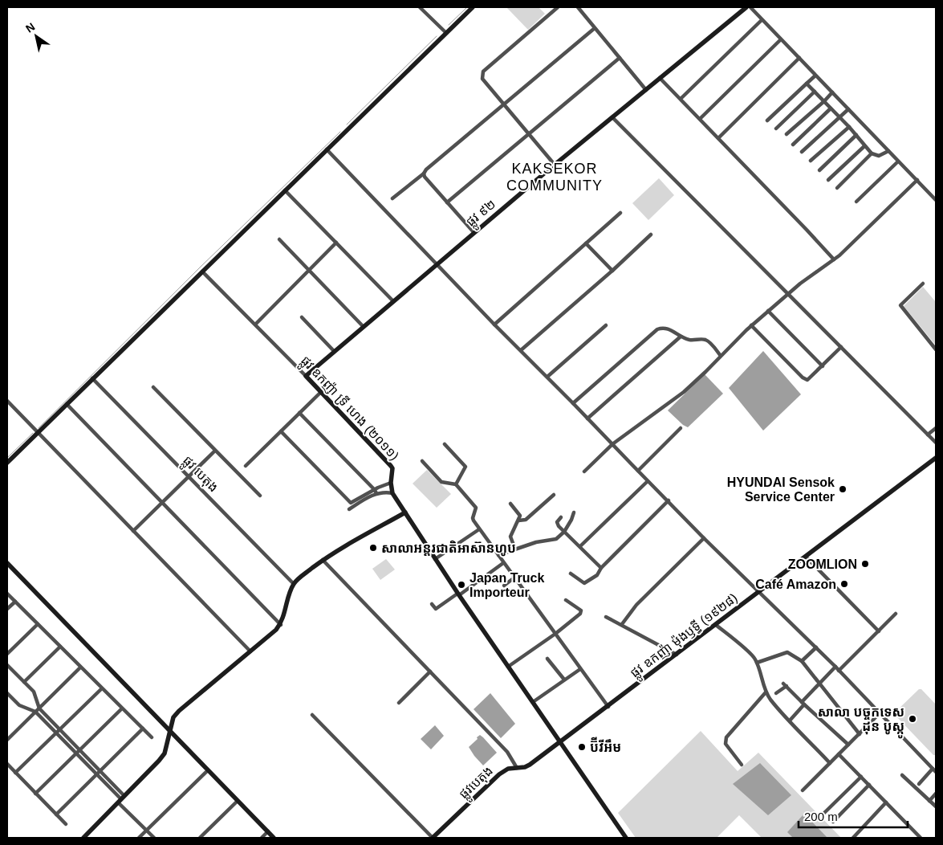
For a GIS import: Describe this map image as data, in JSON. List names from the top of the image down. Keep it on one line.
{"streets":{"main road":["ផ្លូវ ៩២","ផ្លូវ ឧកញ៉ា ទ្រី ហេង (២០១១)","ផ្លូវ ឧកញ៉ា ម៉ុងឫទ្ធី (១៩២៨)","ផ្លូវបេតុង"],"street":["ផ្លូវ បេតុង"]},"crossings":[["ផ្លូវ ៩២","ផ្លូវ ឧកញ៉ា ទ្រី ហេង (២០១១)"],["ផ្លូវ ឧកញ៉ា ទ្រី ហេង (២០១១)","ផ្លូវ ឧកញ៉ា ម៉ុងឫទ្ធី (១៩២៨)"],["ផ្លូវ ឧកញ៉ា ទ្រី ហេង (២០១១)","ផ្លូវបេតុង"],["ផ្លូវ ឧកញ៉ា ម៉ុងឫទ្ធី (១៩២៨)","ផ្លូវបេតុង"]],"districts":["KAKSEKOR COMMUNITY"],"places":["HYUNDAI Sensok Service Center","សាលាអន្ដរជាតិអាស៊ានហូប","ZOOMLION","Café Amazon","Japan Truck Importeur","សាលា បច្ចកទេស ដុន បូស្កូ","ប៊ីវីអឹម"],"scale_bar":"200 m","north":"top left"}
